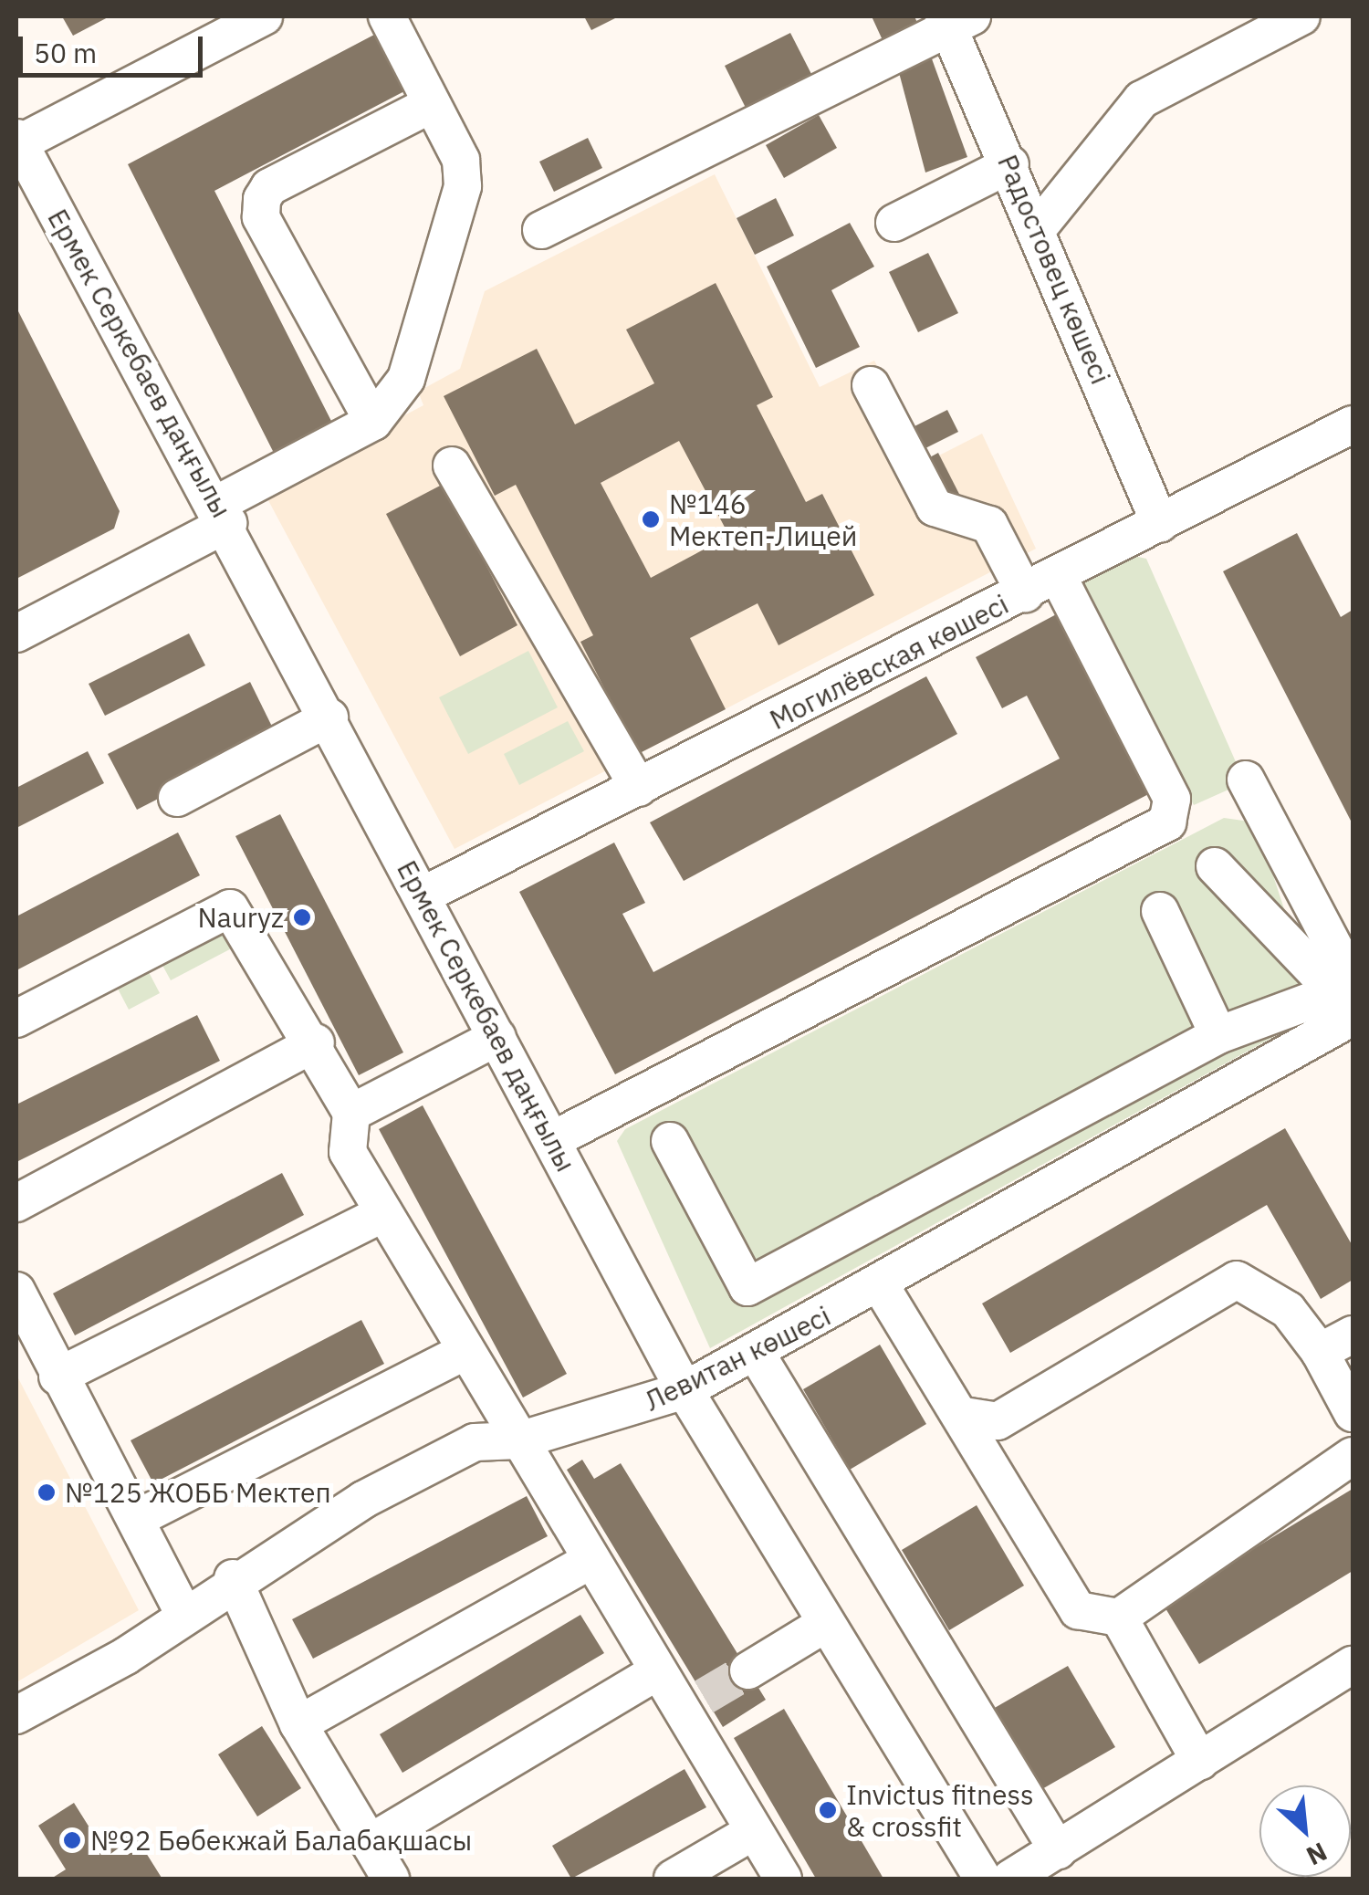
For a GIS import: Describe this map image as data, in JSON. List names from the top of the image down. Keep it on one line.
{"streets":{"street":["Радостовец көшесі","Ермек Серкебаев даңғылы","Могилёвская көшесі","Левитан көшесі"]},"crossings":[["Радостовец көшесі","Могилёвская көшесі"],["Ермек Серкебаев даңғылы","Могилёвская көшесі"],["Ермек Серкебаев даңғылы","Левитан көшесі"]],"places":["№146 Мектеп-Лицей","Nauryz","№125 ЖОББ Мектеп","Invictus fitness & crossfit","№92 Бөбекжай Балабақшасы"],"scale_bar":"50 m","north":"bottom right"}
